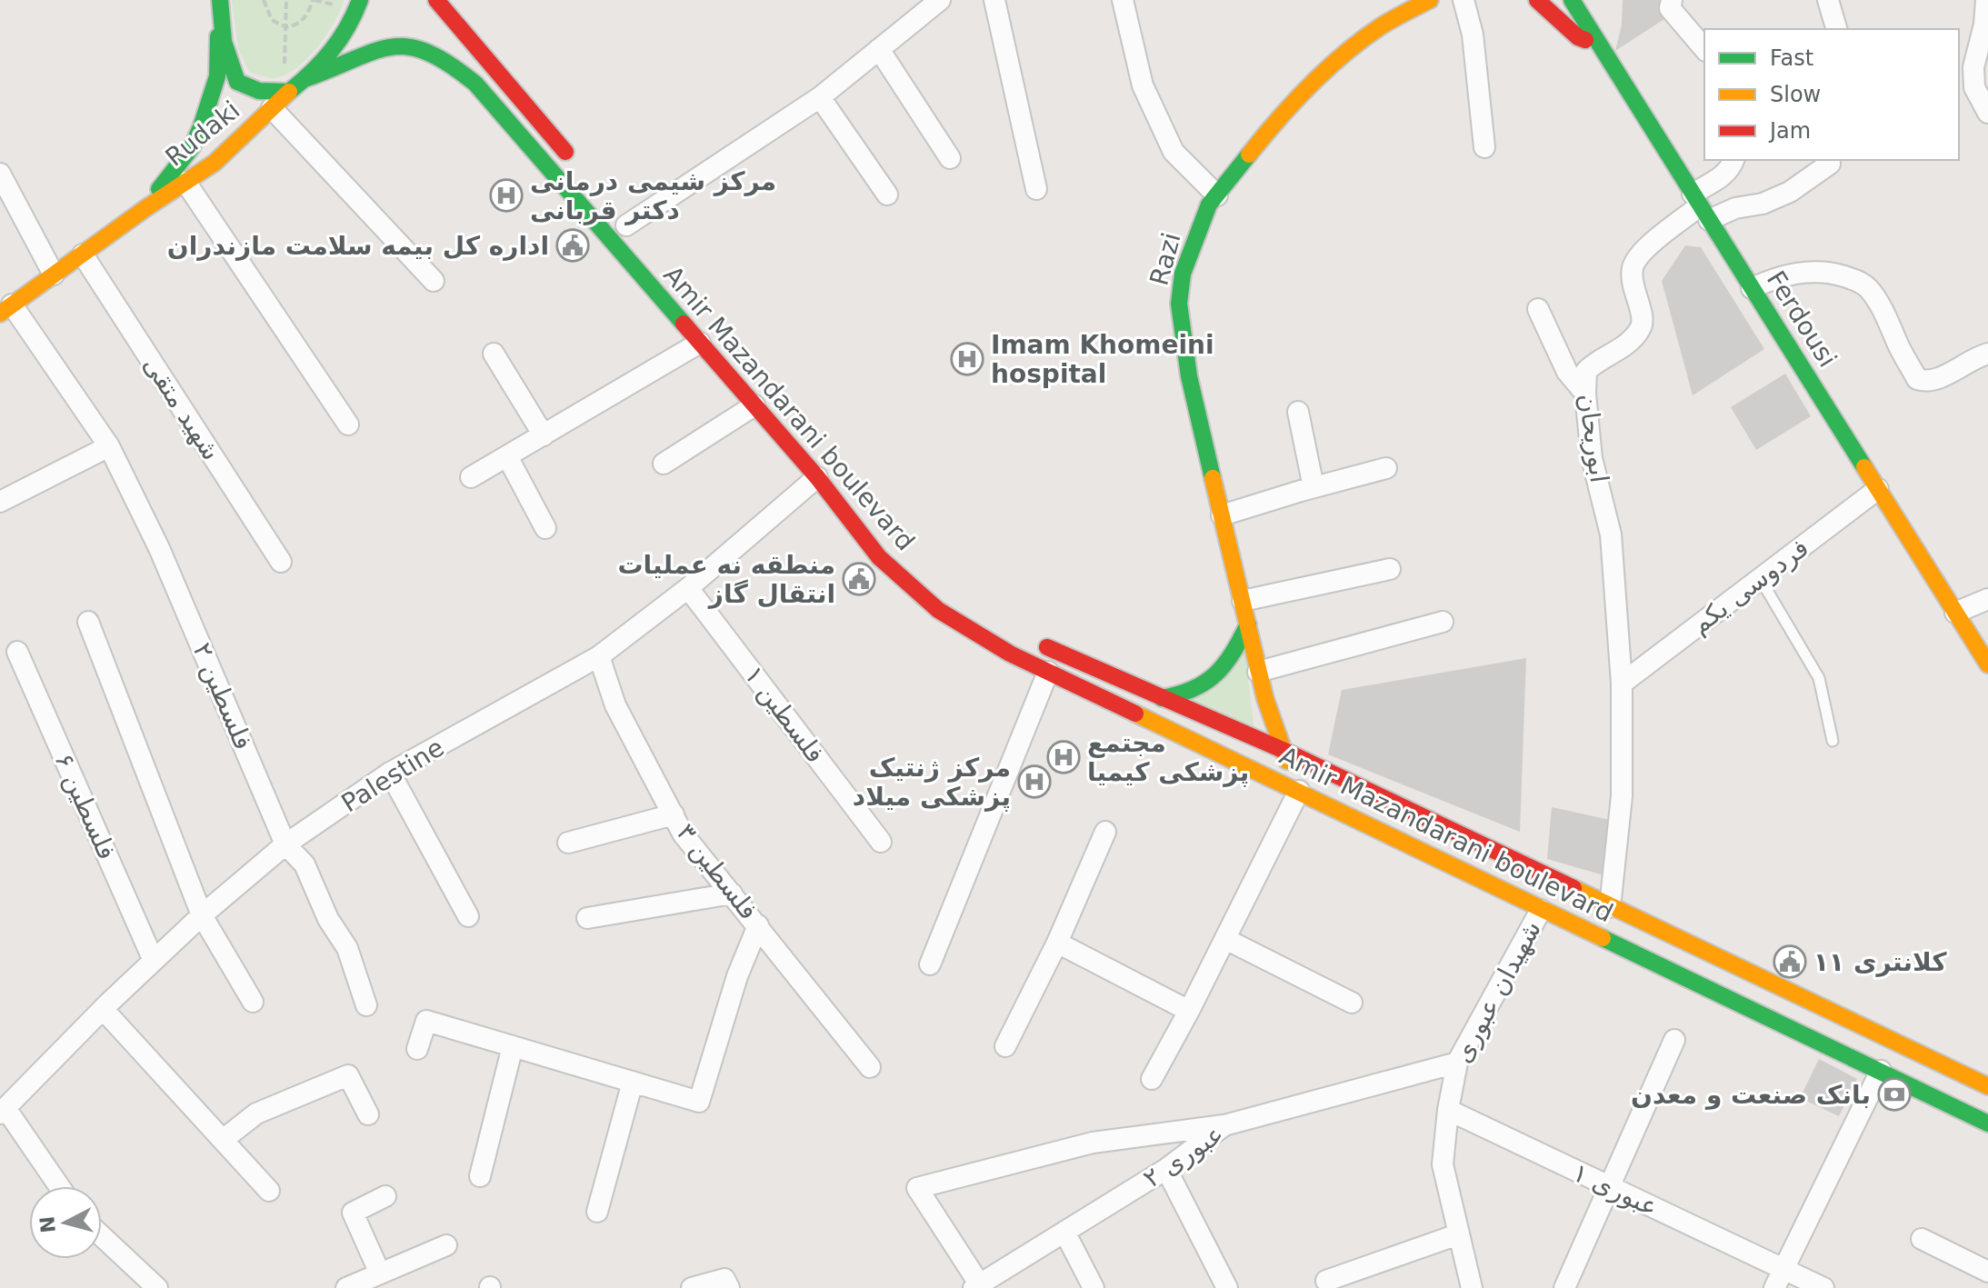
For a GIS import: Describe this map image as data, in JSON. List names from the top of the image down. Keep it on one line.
{"streets":{"main road":["Rudaki","Razi","Ferdousi","Amir Mazandarani boulevard"],"street":["شهید متقی","ابوریحان","فردوسی یکم","فلسطین ۲","فلسطین ۱","Palestine","فلسطین ۶","فلسطین ۳","شهیدان عبوری","عبوری ۲","عبوری ۱"]},"crossings":[["Rudaki","شهید متقی"],["Rudaki","Amir Mazandarani boulevard"],["Rudaki","فلسطین ۲"],["Razi","Amir Mazandarani boulevard"],["Ferdousi","ابوریحان"],["Ferdousi","فردوسی یکم"],["Amir Mazandarani boulevard","ابوریحان"],["Amir Mazandarani boulevard","Palestine"],["Amir Mazandarani boulevard","شهیدان عبوری"],["ابوریحان","فردوسی یکم"],["فلسطین ۲","Palestine"],["فلسطین ۱","Palestine"],["Palestine","فلسطین ۶"],["Palestine","فلسطین ۳"],["شهیدان عبوری","عبوری ۲"],["شهیدان عبوری","عبوری ۱"]],"places":{"hospital":["مرکز شیمی درمانی دکتر قربانی","Imam Khomeini hospital","مجتمع پزشکی کیمیا","مرکز ژنتیک پزشکی میلاد"],"public building":["اداره کل بیمه سلامت مازندران","منطقه نه عملیات انتقال گاز","کلانتری ۱۱"],"bank":["بانک صنعت و معدن"]},"legend":["Fast","Slow","Jam"],"north":"left"}
